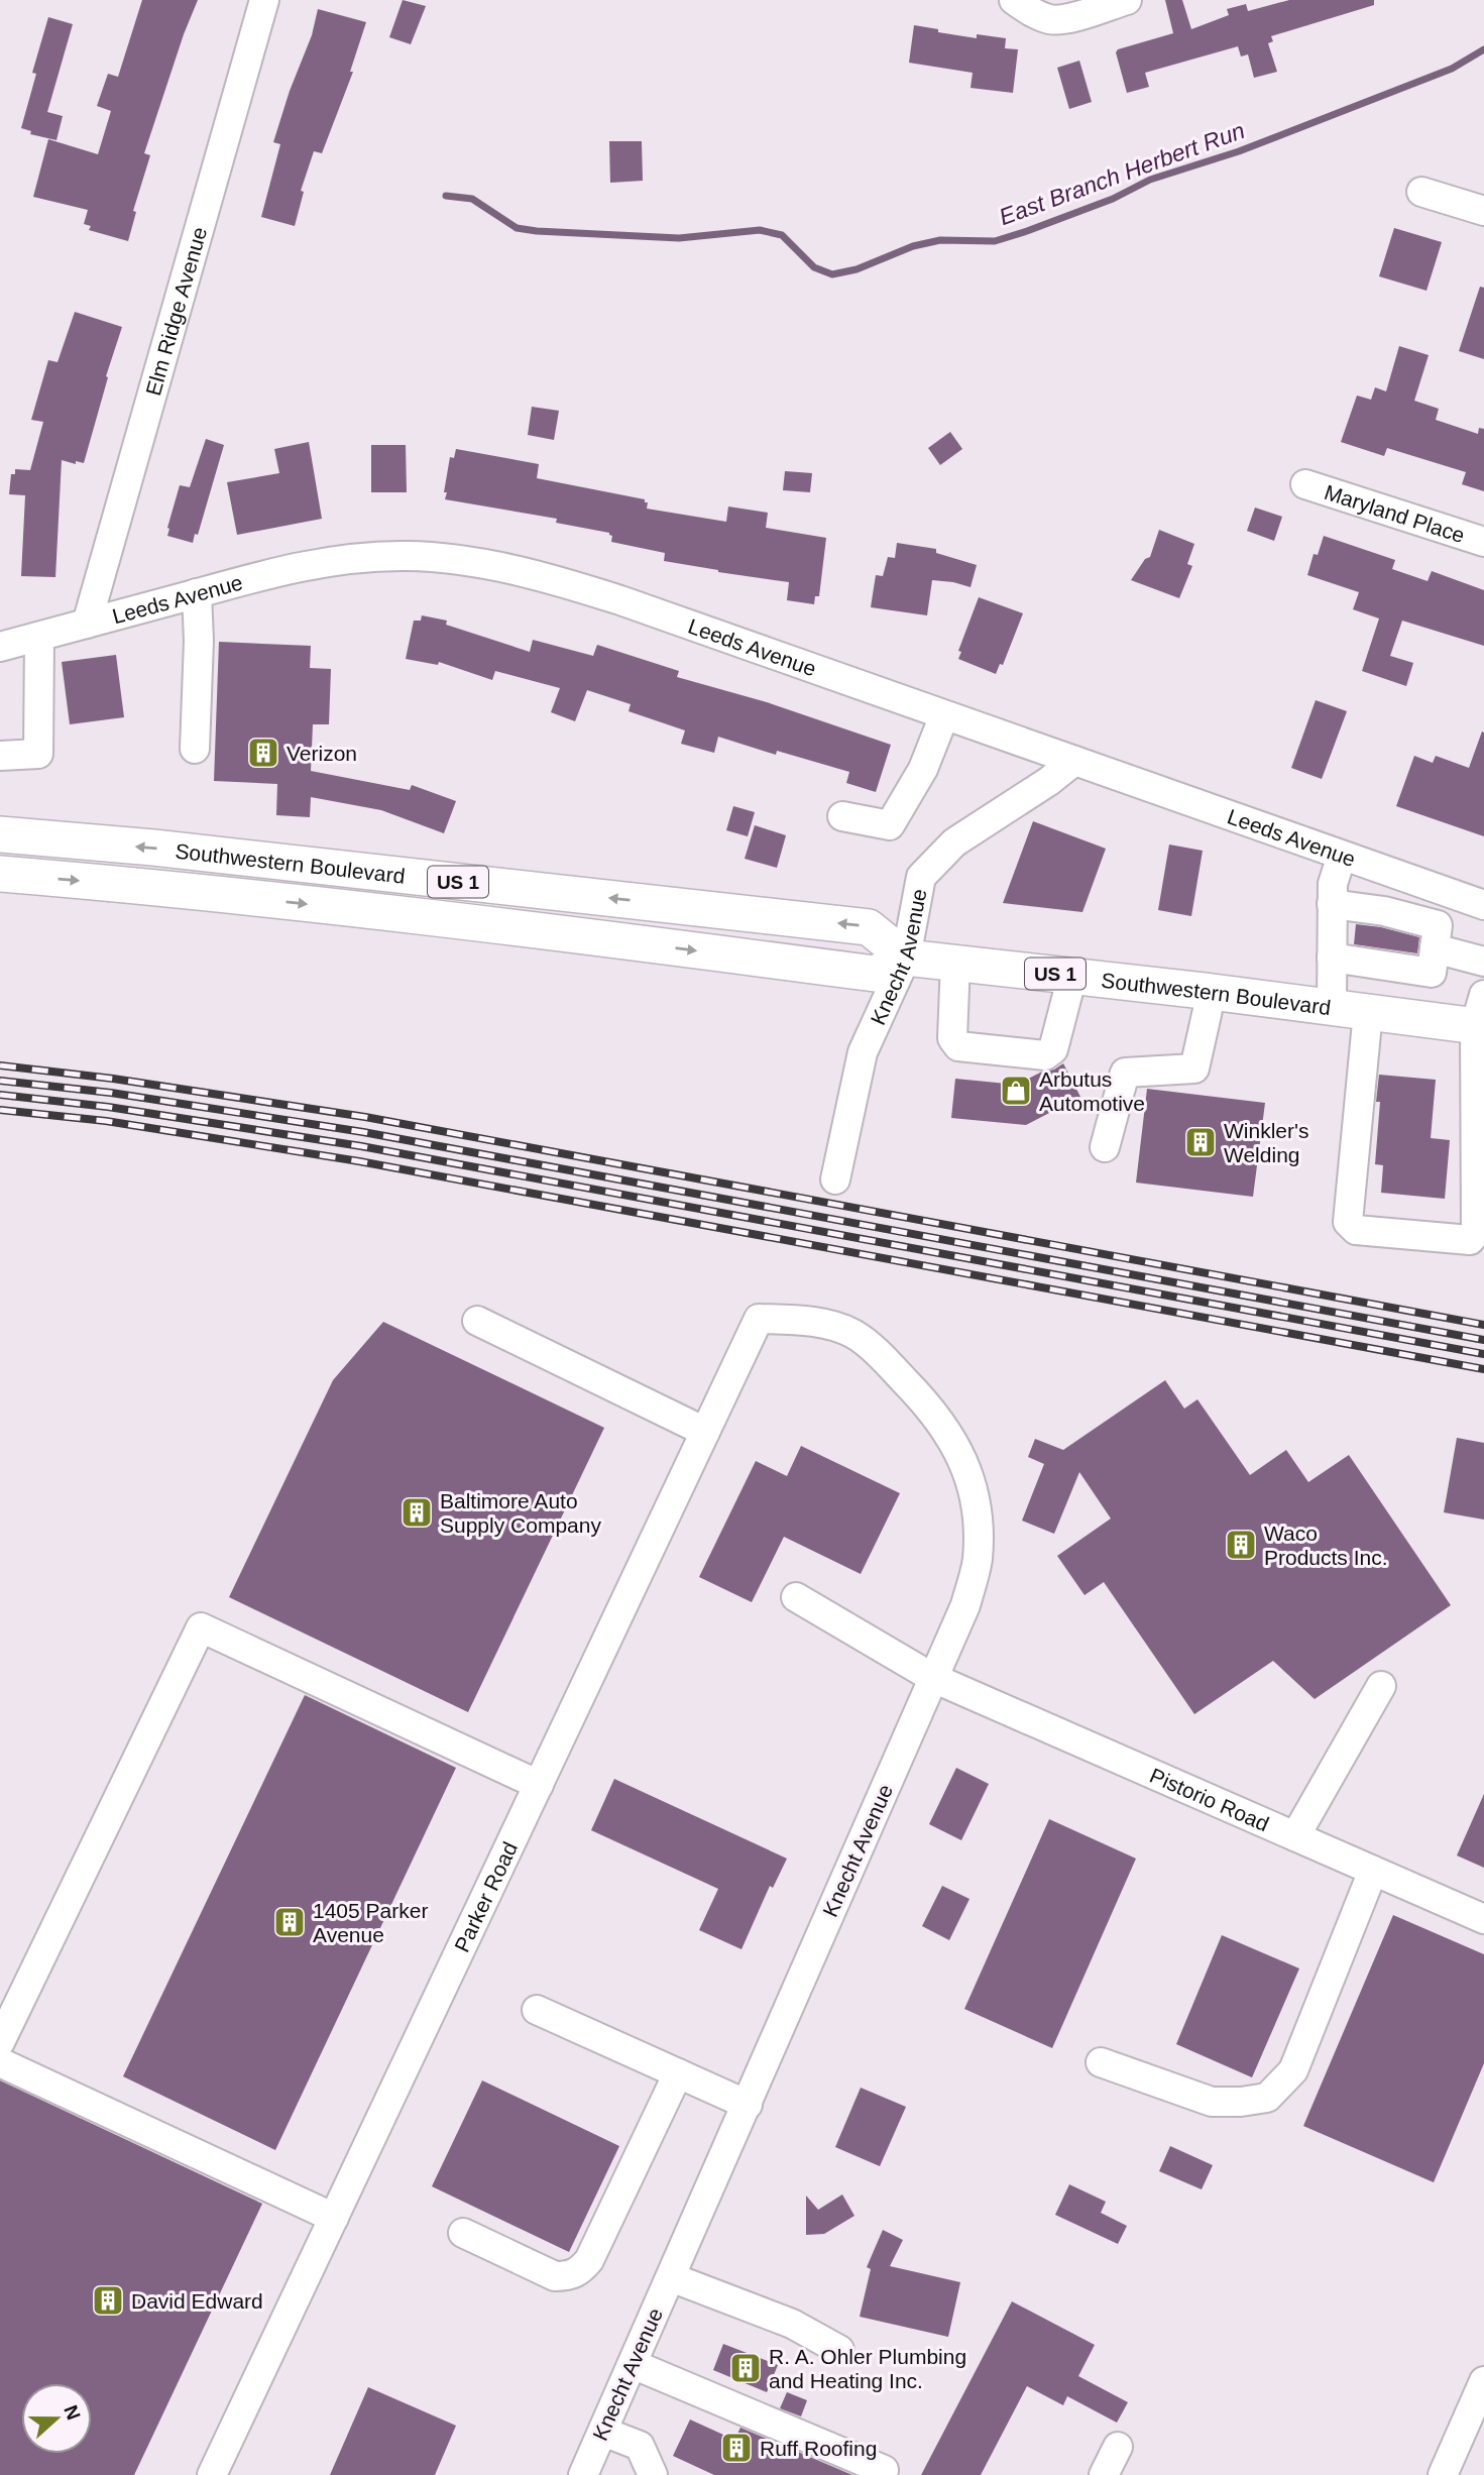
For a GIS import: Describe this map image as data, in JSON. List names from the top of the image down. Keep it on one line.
{"streets":{"main road":["Southwestern Boulevard","US 1"],"street":["Elm Ridge Avenue","Maryland Place","Leeds Avenue","Knecht Avenue","Pistorio Road","Parker Road"]},"crossings":[["Elm Ridge Avenue","Leeds Avenue"],["Leeds Avenue","Knecht Avenue"],["Southwestern Boulevard","Knecht Avenue"],["Knecht Avenue","Pistorio Road"],["Knecht Avenue","Parker Road"]],"water":["East Branch Herbert Run"],"places":{"building":["Verizon","Winkler's Welding","Baltimore Auto Supply Company","Waco Products Inc.","1405 Parker Avenue","David Edward","R. A. Ohler Plumbing and Heating Inc.","Ruff Roofing"],"shop":["Arbutus Automotive"]},"north":"right"}
